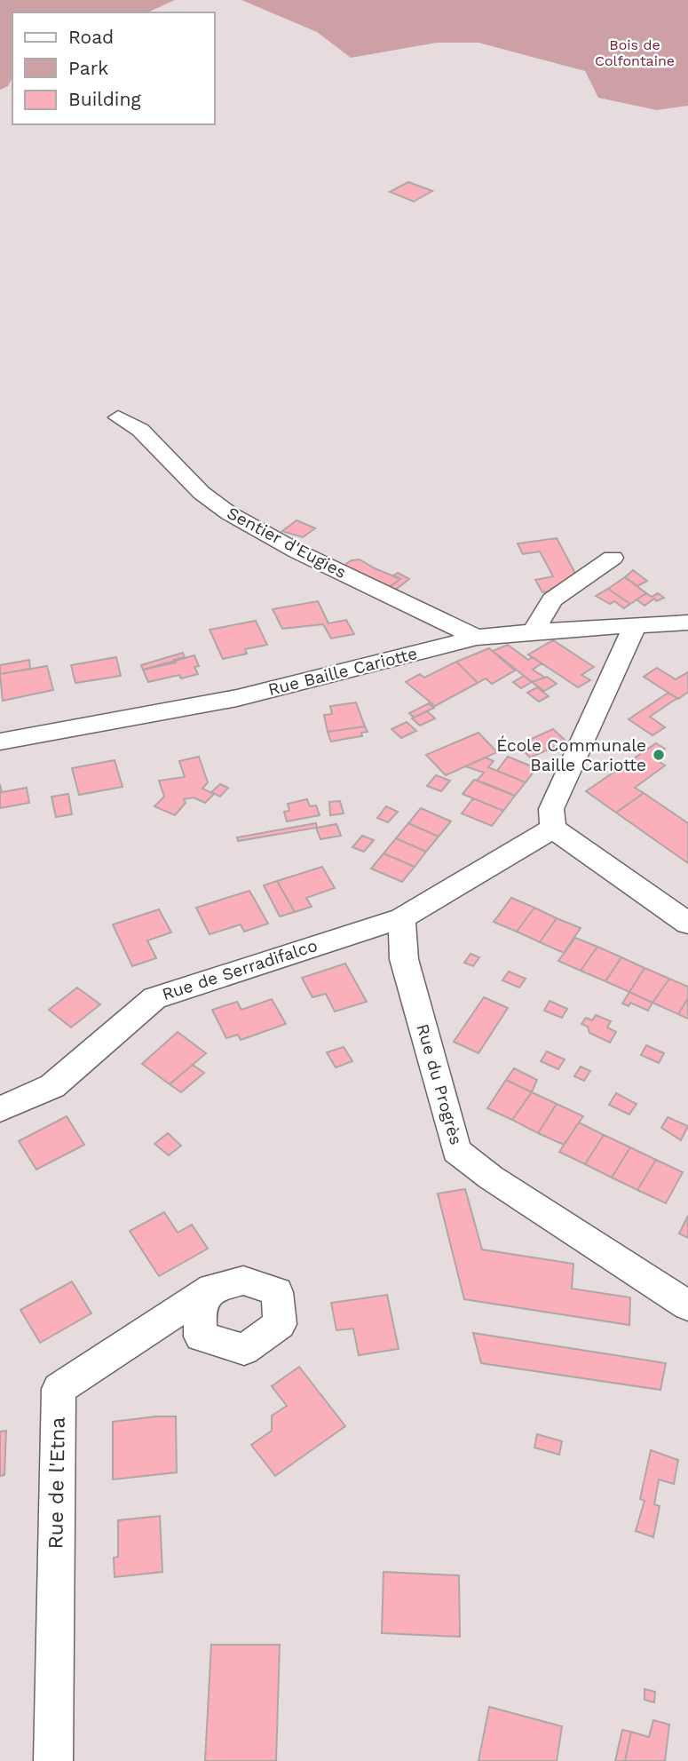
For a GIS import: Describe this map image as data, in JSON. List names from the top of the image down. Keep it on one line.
{"streets":{"street":["Sentier d'Eugies","Rue Baille Cariotte","Rue de Serradifalco","Rue du Progrès","Rue de l'Etna"]},"crossings":[["Sentier d'Eugies","Rue Baille Cariotte"],["Rue de Serradifalco","Rue du Progrès"]],"parks":["Bois de Colfontaine"],"places":["École Communale Baille Cariotte"],"legend":["Road","Park","Building"]}
